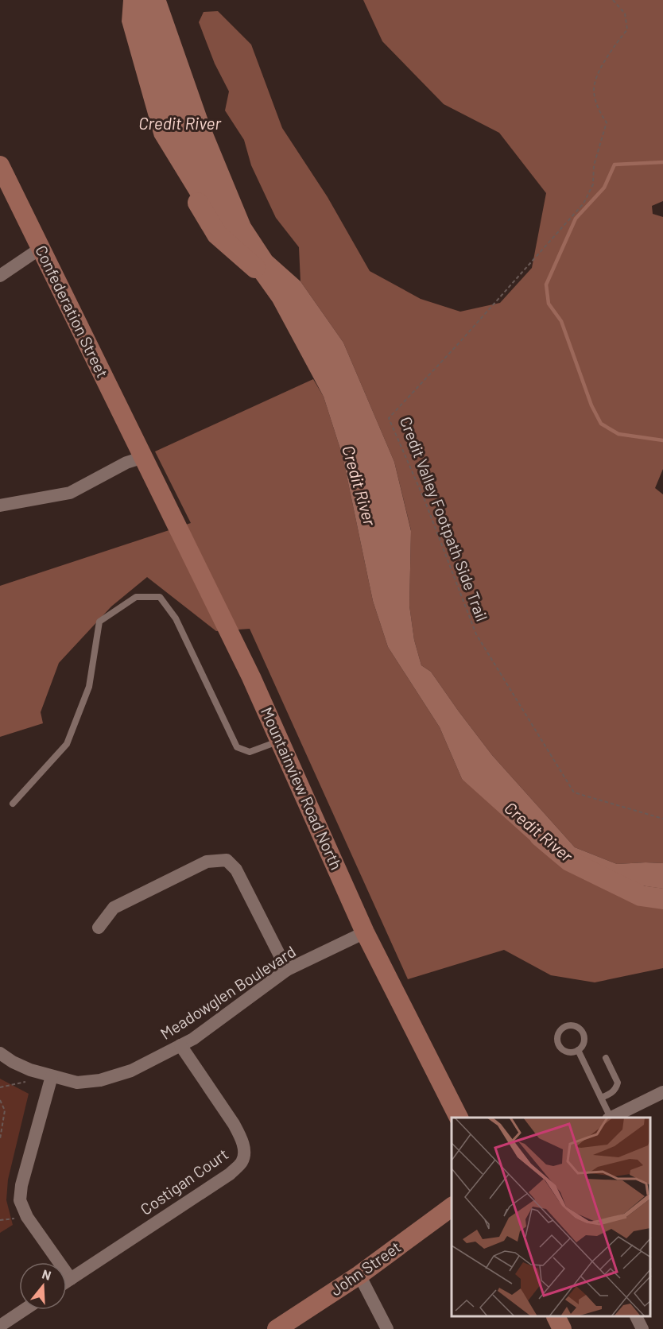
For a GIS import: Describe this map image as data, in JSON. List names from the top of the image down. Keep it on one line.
{"streets":{"main road":["Confederation Street","Mountainview Road North","John Street"],"street":["Meadowglen Boulevard","Costigan Court"],"path":["Credit Valley Footpath Side Trail"]},"crossings":[["Confederation Street","Mountainview Road North"],["Mountainview Road North","Meadowglen Boulevard"],["Meadowglen Boulevard","Costigan Court"]],"water":["Credit River"],"north":"top"}
